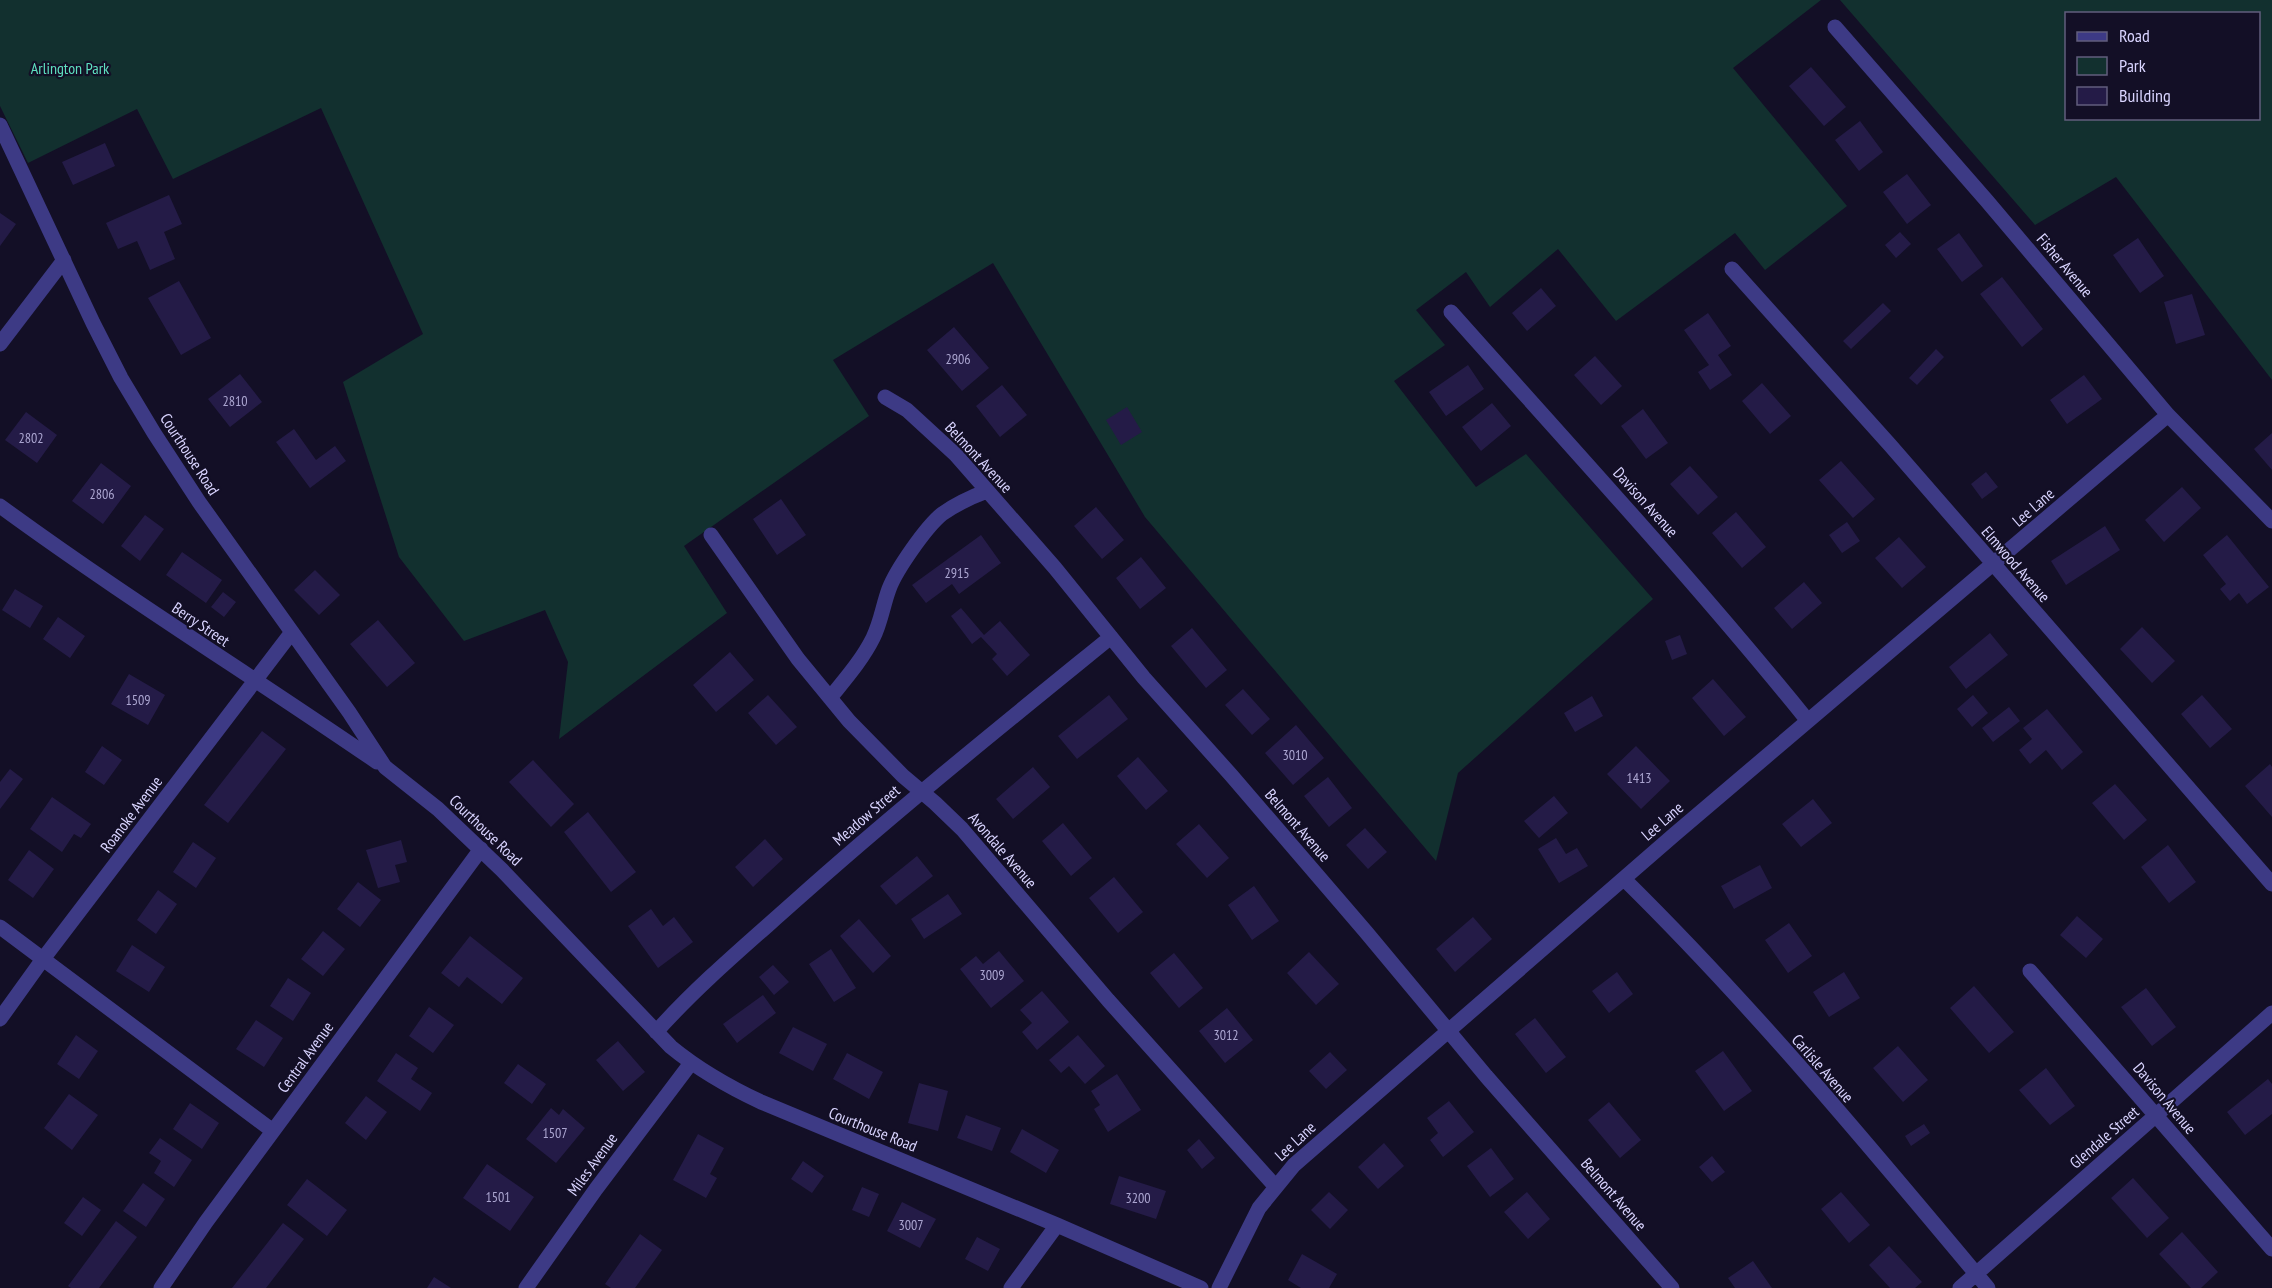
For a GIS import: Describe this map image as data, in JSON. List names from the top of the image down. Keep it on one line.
{"streets":{"street":["Fisher Avenue","Courthouse Road","Belmont Avenue","Davison Avenue","Lee Lane","Elmwood Avenue","Berry Street","Roanoke Avenue","Meadow Street","Avondale Avenue","Central Avenue","Carlisle Avenue","Glendale Street","Miles Avenue"]},"crossings":[["Fisher Avenue","Lee Lane"],["Courthouse Road","Berry Street"],["Courthouse Road","Roanoke Avenue"],["Courthouse Road","Meadow Street"],["Courthouse Road","Central Avenue"],["Courthouse Road","Miles Avenue"],["Belmont Avenue","Lee Lane"],["Belmont Avenue","Meadow Street"],["Davison Avenue","Lee Lane"],["Davison Avenue","Glendale Street"],["Lee Lane","Elmwood Avenue"],["Lee Lane","Avondale Avenue"],["Lee Lane","Carlisle Avenue"],["Berry Street","Roanoke Avenue"],["Meadow Street","Avondale Avenue"],["Carlisle Avenue","Glendale Street"]],"parks":["Arlington Park"],"house_numbers":["2906","2810","2802","2806","2915","1509","3010","1413","3009","3012","1507","1501","3200","3007"],"legend":["Road","Park","Building"]}
